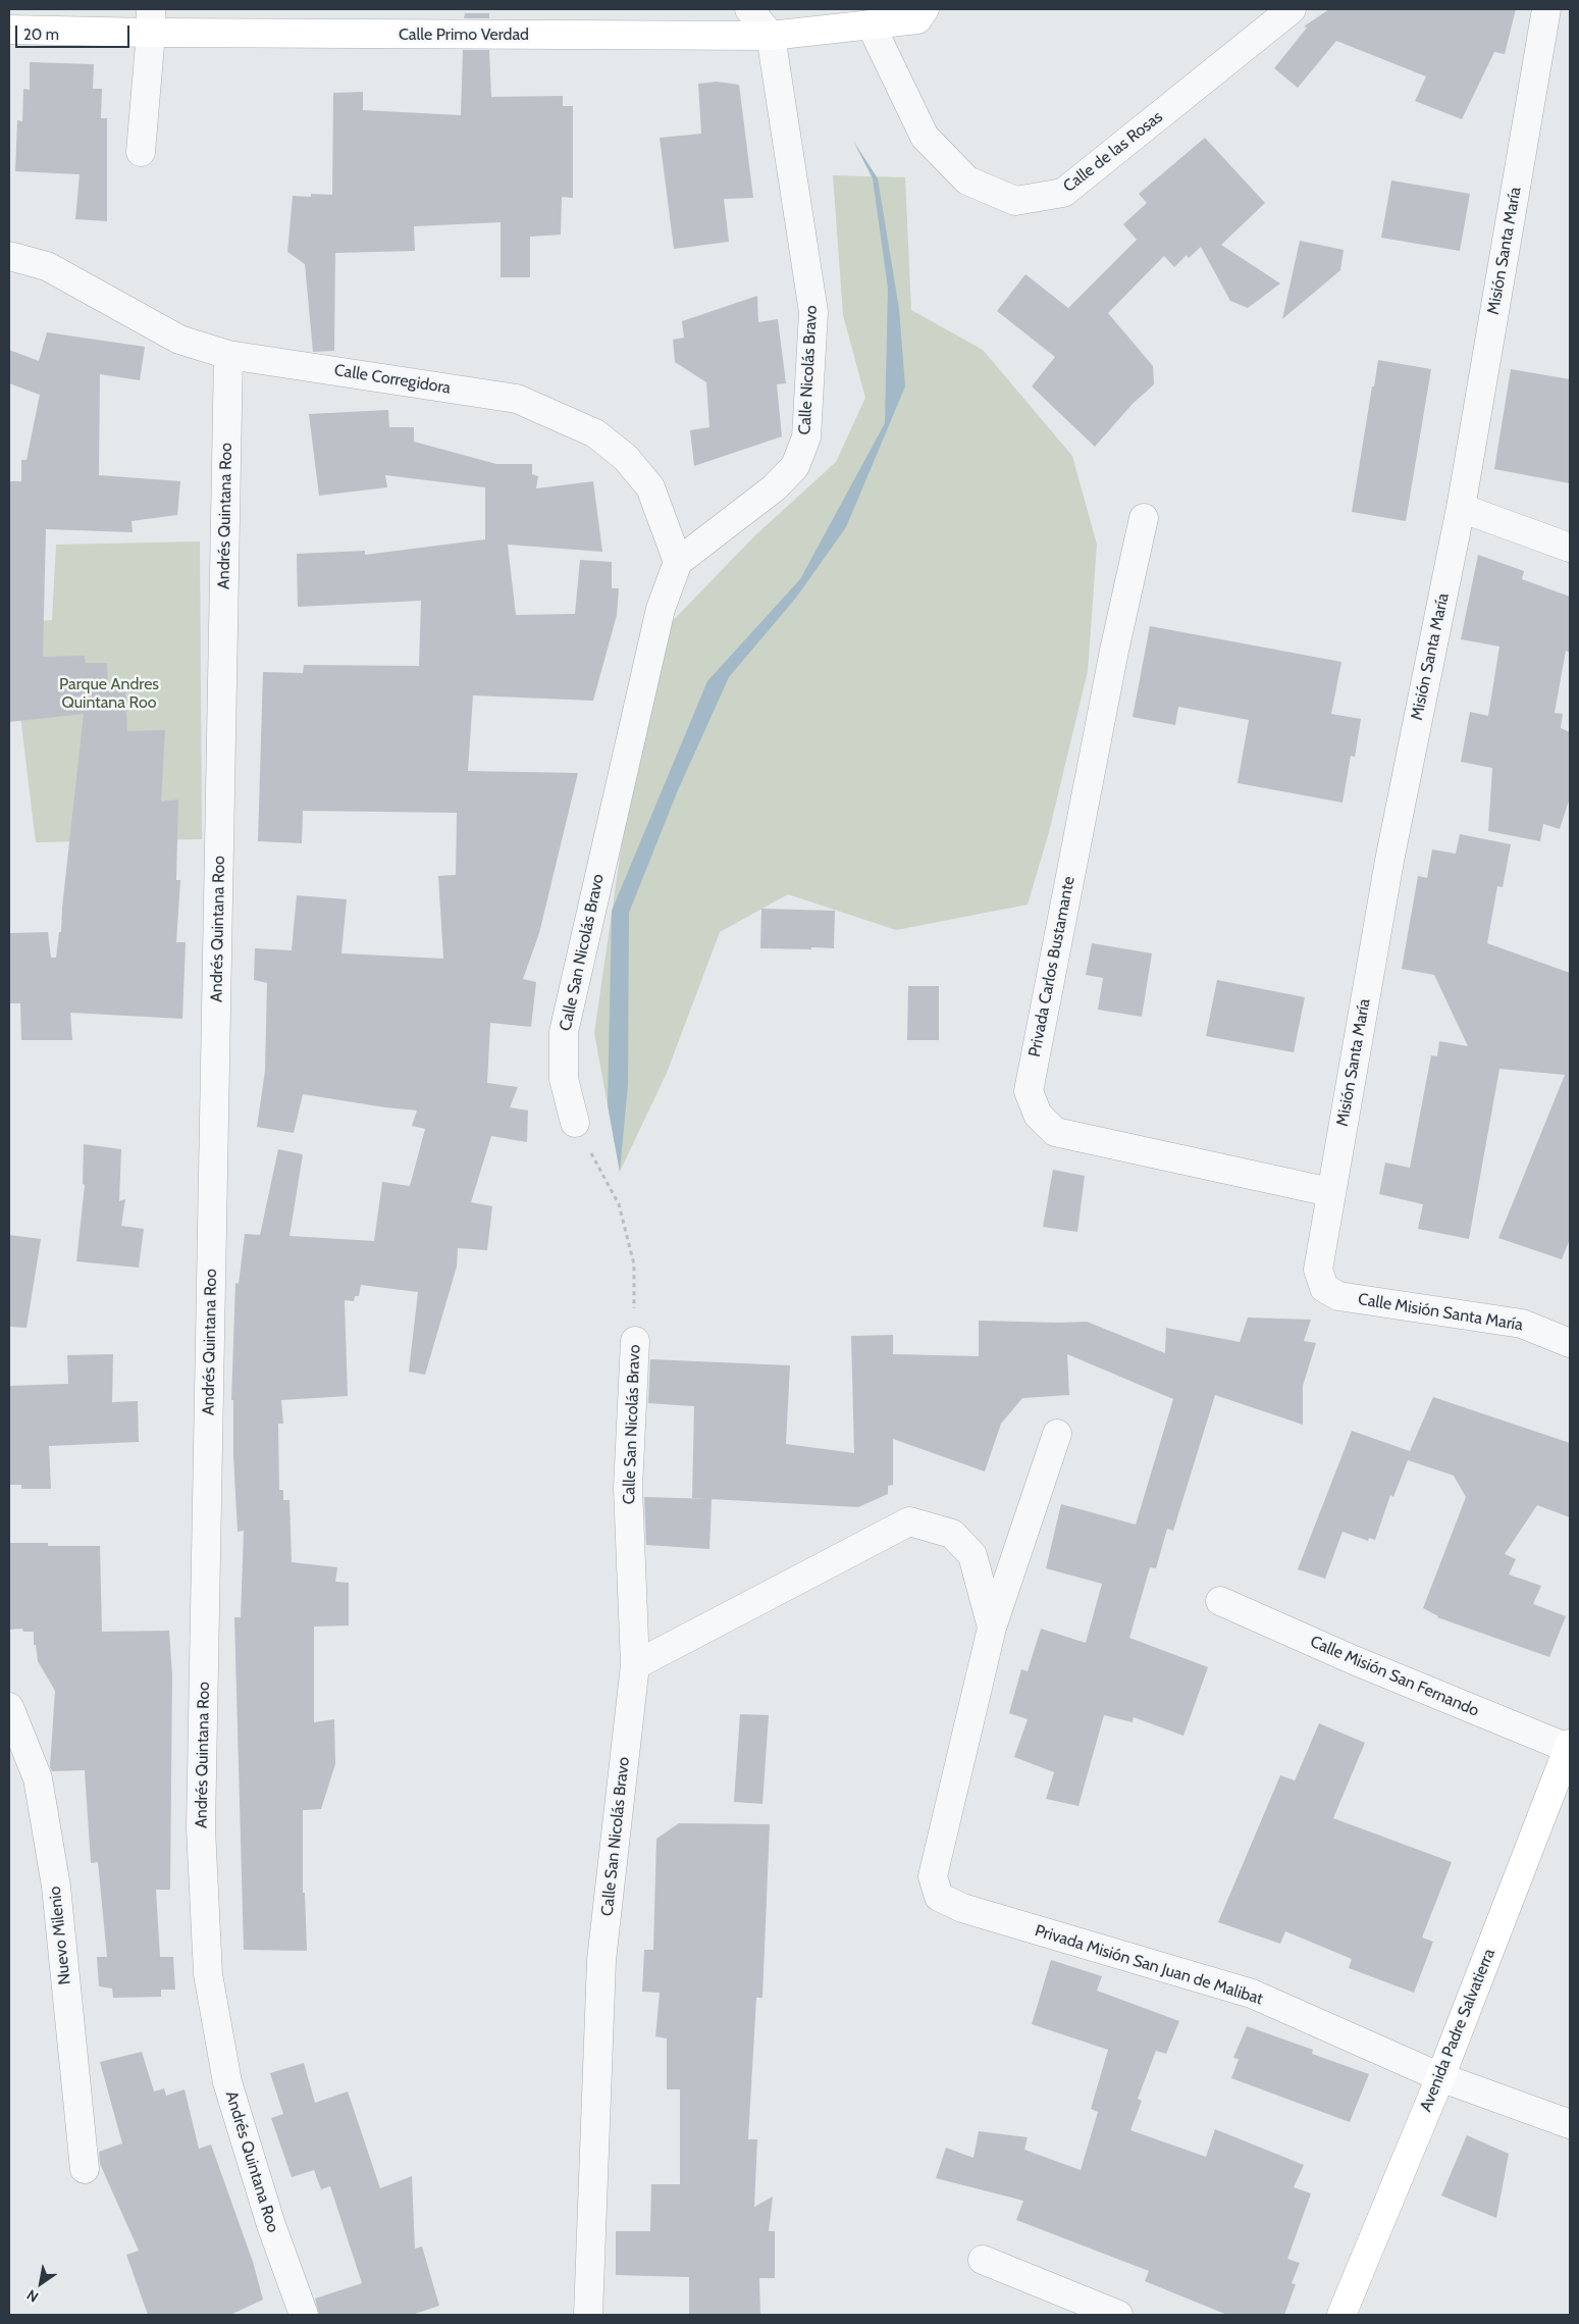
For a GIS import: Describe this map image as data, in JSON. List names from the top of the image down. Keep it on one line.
{"streets":{"street":["Calle Primo Verdad","Calle de las Rosas","Misión Santa María","Calle Nicolás Bravo","Calle Corregidora","Andrés Quintana Roo","Calle San Nicolás Bravo","Privada Carlos Bustamante","Calle Misión Santa María","Calle Misión San Fernando","Nuevo Milenio","Privada Misión San Juan de Malibat","Avenida Padre Salvatierra"]},"crossings":[["Calle Primo Verdad","Calle de las Rosas"],["Calle Primo Verdad","Calle Nicolás Bravo"],["Misión Santa María","Privada Carlos Bustamante"],["Misión Santa María","Calle Misión Santa María"],["Calle Nicolás Bravo","Calle Corregidora"],["Calle Nicolás Bravo","Calle San Nicolás Bravo"],["Calle Corregidora","Andrés Quintana Roo"],["Calle Corregidora","Calle San Nicolás Bravo"],["Calle Misión San Fernando","Avenida Padre Salvatierra"],["Privada Misión San Juan de Malibat","Avenida Padre Salvatierra"]],"parks":["Parque Andres Quintana Roo"],"scale_bar":"20 m","north":"bottom left"}
